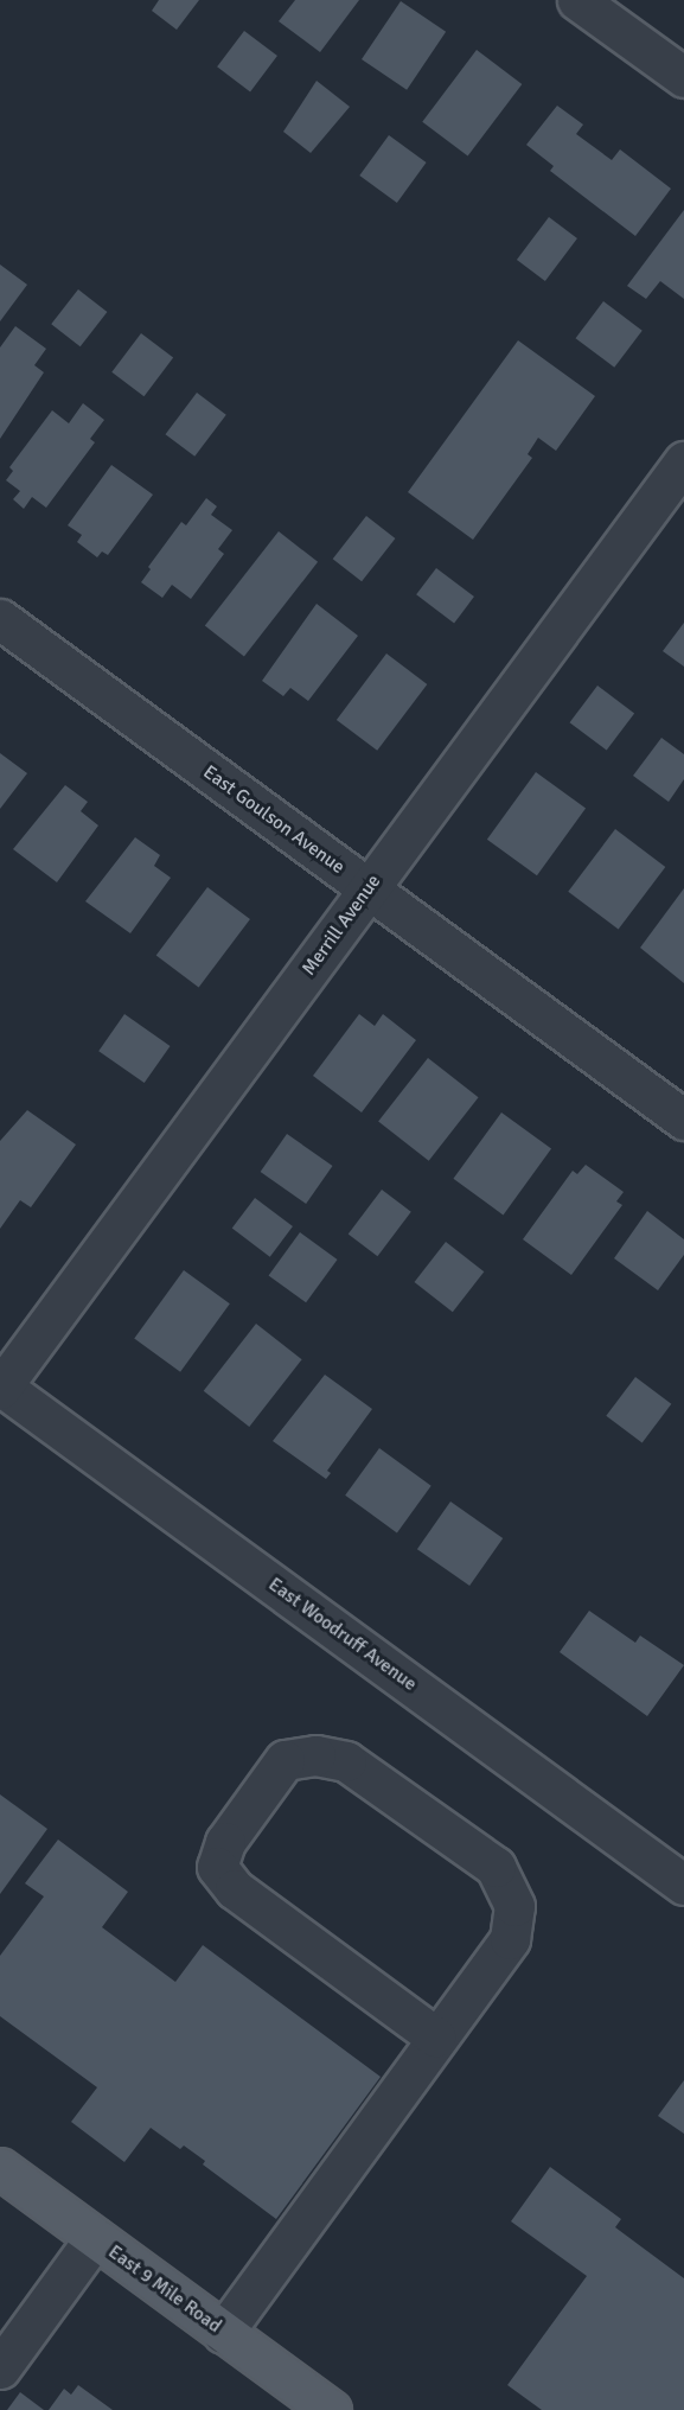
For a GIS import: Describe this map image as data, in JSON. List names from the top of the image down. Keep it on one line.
{"streets":{"main road":["East 9 Mile Road"],"street":["East Goulson Avenue","Merrill Avenue","East Woodruff Avenue"]},"crossings":[["East Goulson Avenue","Merrill Avenue"],["Merrill Avenue","East Woodruff Avenue"]]}
